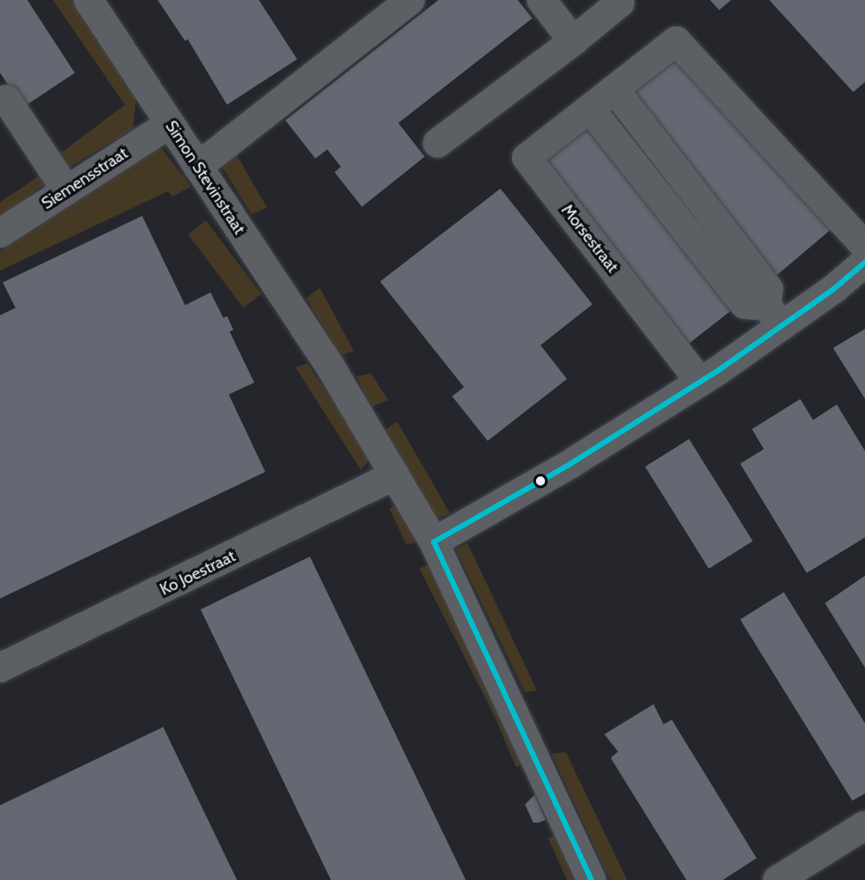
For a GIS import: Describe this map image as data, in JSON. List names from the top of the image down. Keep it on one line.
{"streets":{"street":["Simon Stevinstraat","Siemensstraat","Morsestraat","Ko Joestraat"]},"crossings":[["Simon Stevinstraat","Siemensstraat"],["Simon Stevinstraat","Ko Joestraat"]]}
